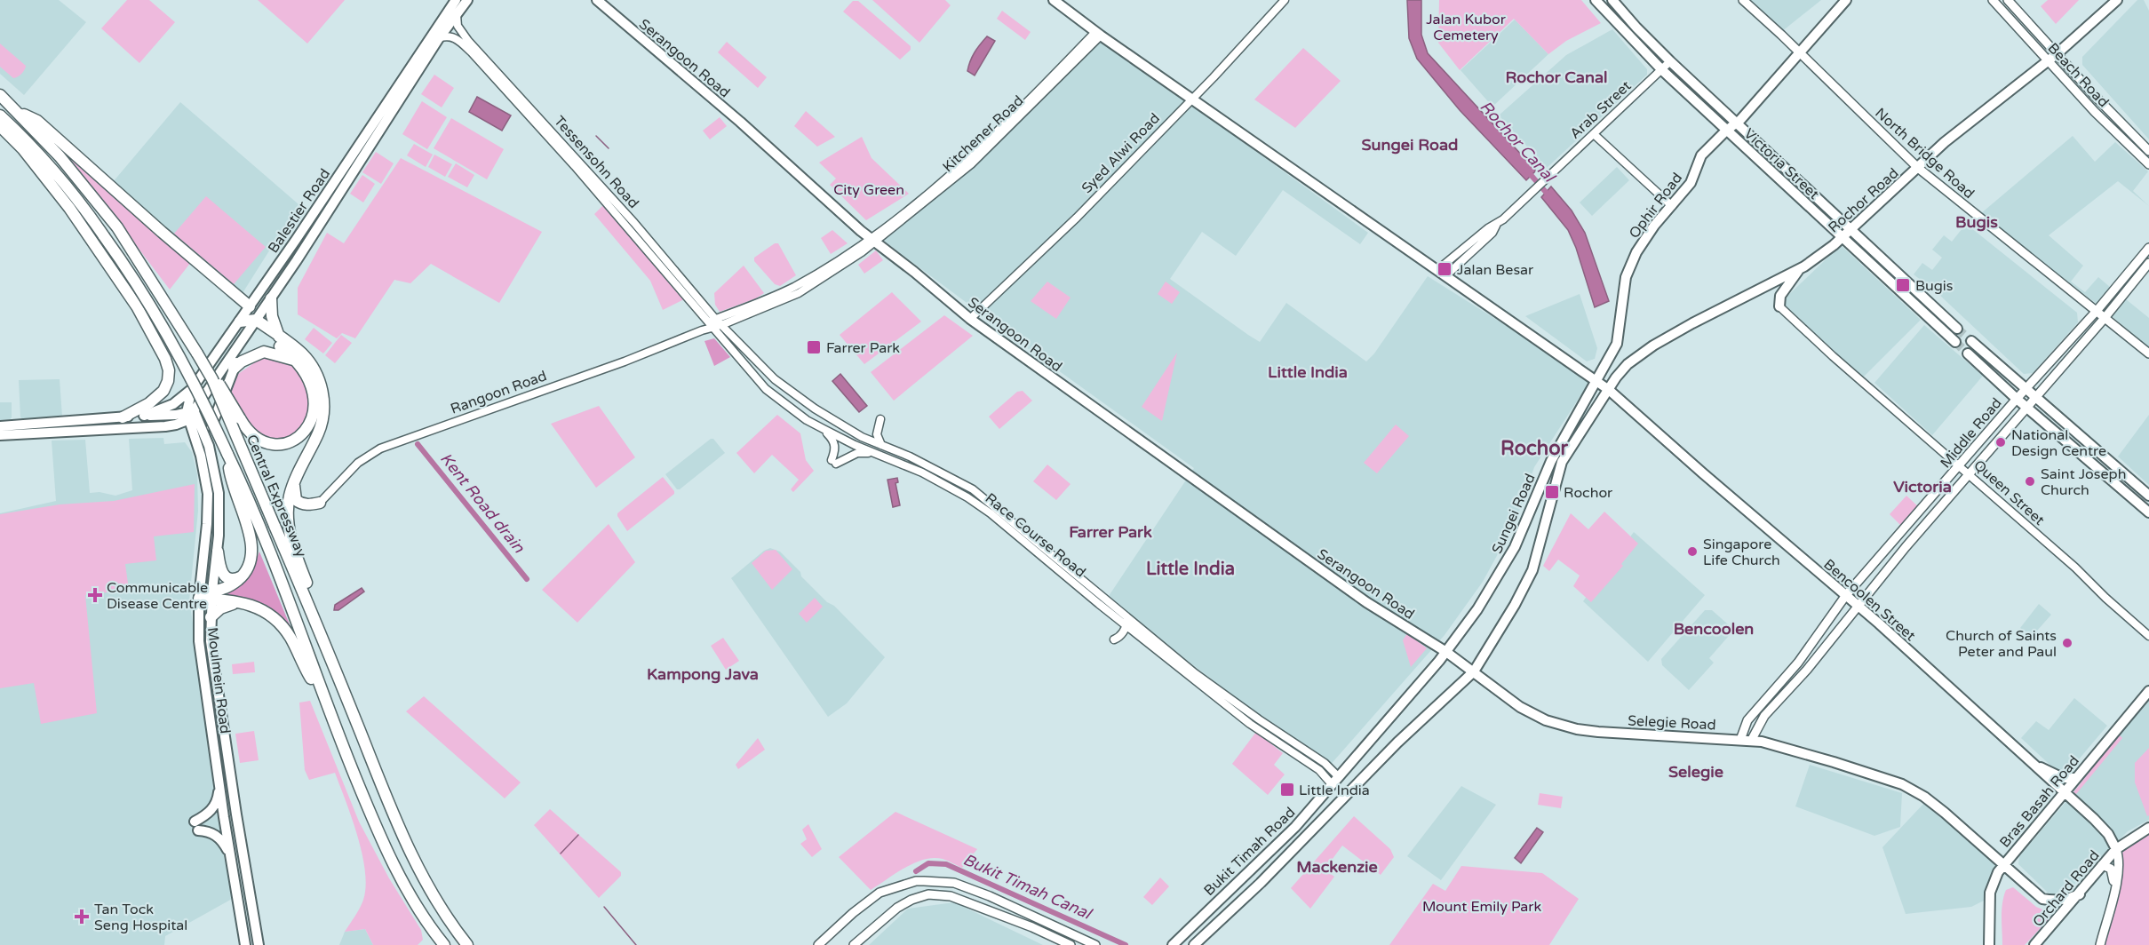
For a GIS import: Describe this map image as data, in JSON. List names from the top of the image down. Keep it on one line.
{"streets":{"highway":["Central Expressway"],"main road":["Serangoon Road","Beach Road","North Bridge Road","Victoria Street","Rochor Road","Ophir Road","Balestier Road","Middle Road","Sungei Road","Bencoolen Street","Moulmein Road","Selegie Road","Bras Basah Road","Bukit Timah Road","Orchard Road"],"street":["Arab Street","Kitchener Road","Syed Alwi Road","Tessensohn Road","Rangoon Road","Queen Street","Race Course Road"]},"crossings":[["Serangoon Road","Kitchener Road"],["Serangoon Road","Syed Alwi Road"],["Serangoon Road","Rangoon Road"],["Serangoon Road","Sungei Road"],["Serangoon Road","Selegie Road"],["Serangoon Road","Bukit Timah Road"],["Beach Road","Rochor Road"],["Arab Street","Victoria Street"],["Kitchener Road","Rangoon Road"],["North Bridge Road","Rochor Road"],["North Bridge Road","Ophir Road"],["North Bridge Road","Middle Road"],["Tessensohn Road","Balestier Road"],["Tessensohn Road","Rangoon Road"],["Tessensohn Road","Race Course Road"],["Victoria Street","Rochor Road"],["Victoria Street","Ophir Road"],["Rochor Road","Bencoolen Street"],["Rochor Road","Bukit Timah Road"],["Ophir Road","Sungei Road"],["Ophir Road","Bencoolen Street"],["Balestier Road","Moulmein Road"],["Rangoon Road","Race Course Road"],["Middle Road","Queen Street"],["Middle Road","Bencoolen Street"],["Middle Road","Selegie Road"],["Sungei Road","Bencoolen Street"],["Sungei Road","Selegie Road"],["Sungei Road","Bukit Timah Road"],["Race Course Road","Bukit Timah Road"],["Bencoolen Street","Bras Basah Road"],["Bencoolen Street","Orchard Road"],["Selegie Road","Bras Basah Road"],["Selegie Road","Bukit Timah Road"],["Selegie Road","Orchard Road"]],"districts":["Rochor Canal","Sungei Road","Bugis","Little India","Rochor","Victoria","Farrer Park","Little India","Bencoolen","Kampong Java","Selegie","Mackenzie"],"water":["Rochor Canal","Kent Road drain","Bukit Timah Canal"],"parks":["Jalan Kubor Cemetery","City Green","Mount Emily Park"],"places":{"transit":["Jalan Besar","Bugis","Farrer Park","Rochor","Little India"],"other":["National Design Centre","Saint Joseph Church","Singapore Life Church","Church of Saints Peter and Paul"],"health":["Communicable Disease Centre","Tan Tock Seng Hospital"]}}
